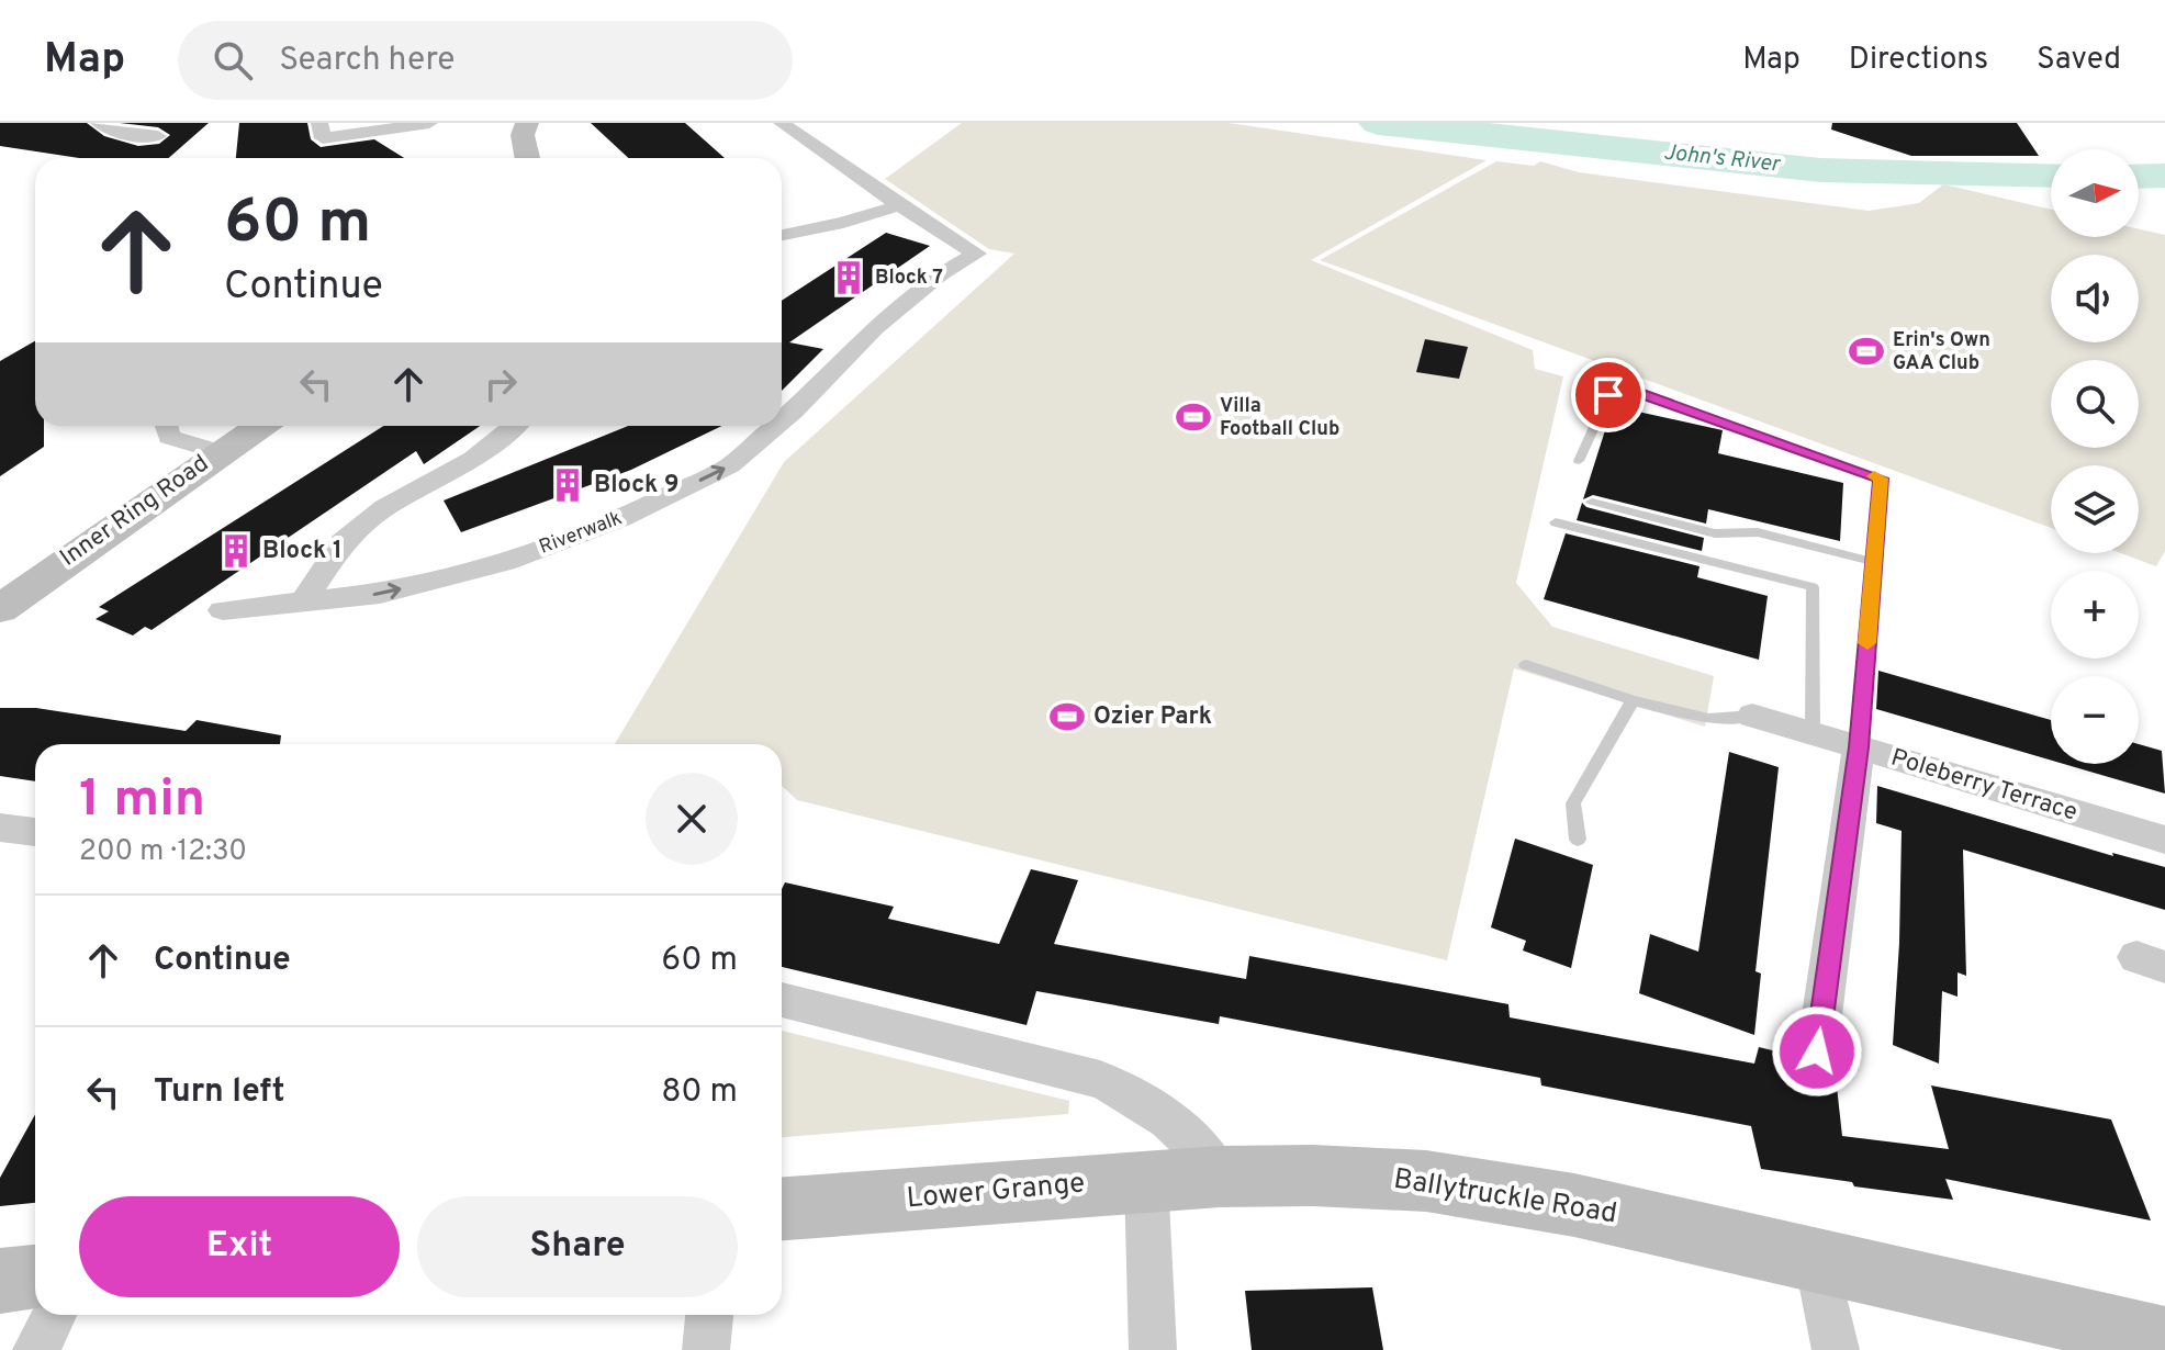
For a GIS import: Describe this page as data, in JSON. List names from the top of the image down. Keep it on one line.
{"streets":{"main road":["Inner Ring Road","Lower Grange","Ballytruckle Road"],"street":["Riverwalk","Poleberry Terrace"]},"crossings":[["Lower Grange","Ballytruckle Road"]],"water":["John's River"],"places":{"building":["Block 7","Block 9","Block 1"],"sports":["Erin's Own GAA Club","Villa Football Club","Ozier Park"]},"north":"right","page":{"header":"Map","search":"Search here","nav":["Map","Directions","Saved"],"map_buttons":["+","−"],"turn":["60 m","Continue"],"heading":["1 min","200 m · 12:30"],"list":[{"name":"Continue","value":"60 m"},{"name":"Turn left","value":"80 m"}],"buttons":["Exit","Share"]}}
